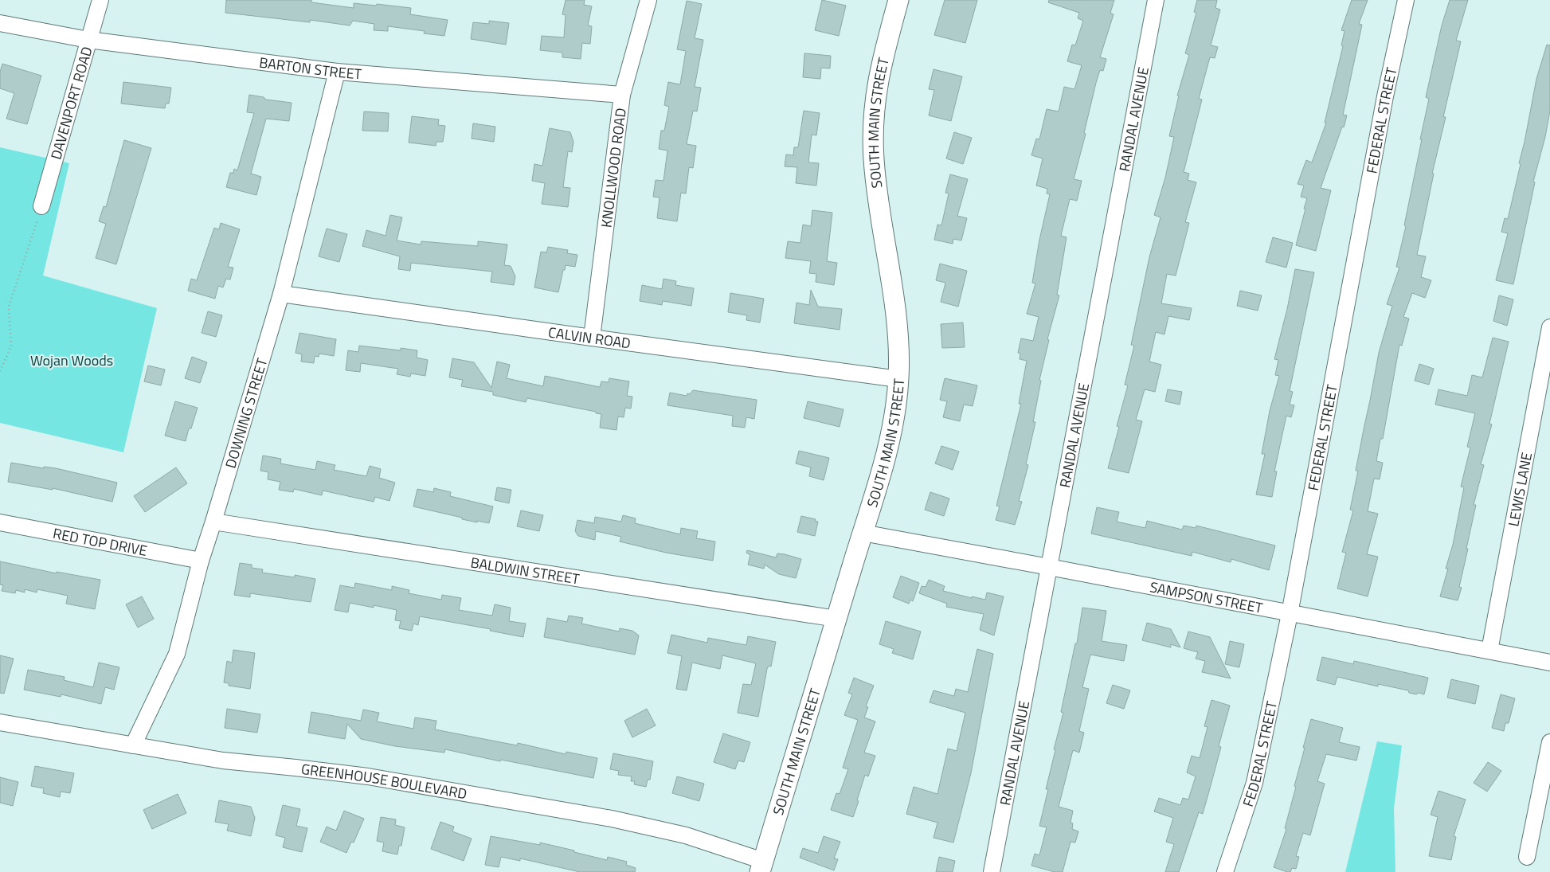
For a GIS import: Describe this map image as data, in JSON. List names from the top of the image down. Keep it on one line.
{"streets":{"street":["BARTON STREET","DAVENPORT ROAD","RANDAL AVENUE","FEDERAL STREET","SOUTH MAIN STREET","KNOLLWOOD ROAD","CALVIN ROAD","DOWNING STREET","LEWIS LANE","RED TOP DRIVE","BALDWIN STREET","SAMPSON STREET","GREENHOUSE BOULEVARD"]},"crossings":[["BARTON STREET","DAVENPORT ROAD"],["BARTON STREET","KNOLLWOOD ROAD"],["BARTON STREET","DOWNING STREET"],["RANDAL AVENUE","SAMPSON STREET"],["FEDERAL STREET","SAMPSON STREET"],["SOUTH MAIN STREET","CALVIN ROAD"],["SOUTH MAIN STREET","BALDWIN STREET"],["SOUTH MAIN STREET","SAMPSON STREET"],["SOUTH MAIN STREET","GREENHOUSE BOULEVARD"],["KNOLLWOOD ROAD","CALVIN ROAD"],["CALVIN ROAD","DOWNING STREET"],["DOWNING STREET","RED TOP DRIVE"],["DOWNING STREET","BALDWIN STREET"],["DOWNING STREET","GREENHOUSE BOULEVARD"],["LEWIS LANE","SAMPSON STREET"]],"parks":["Wojan Woods"]}
